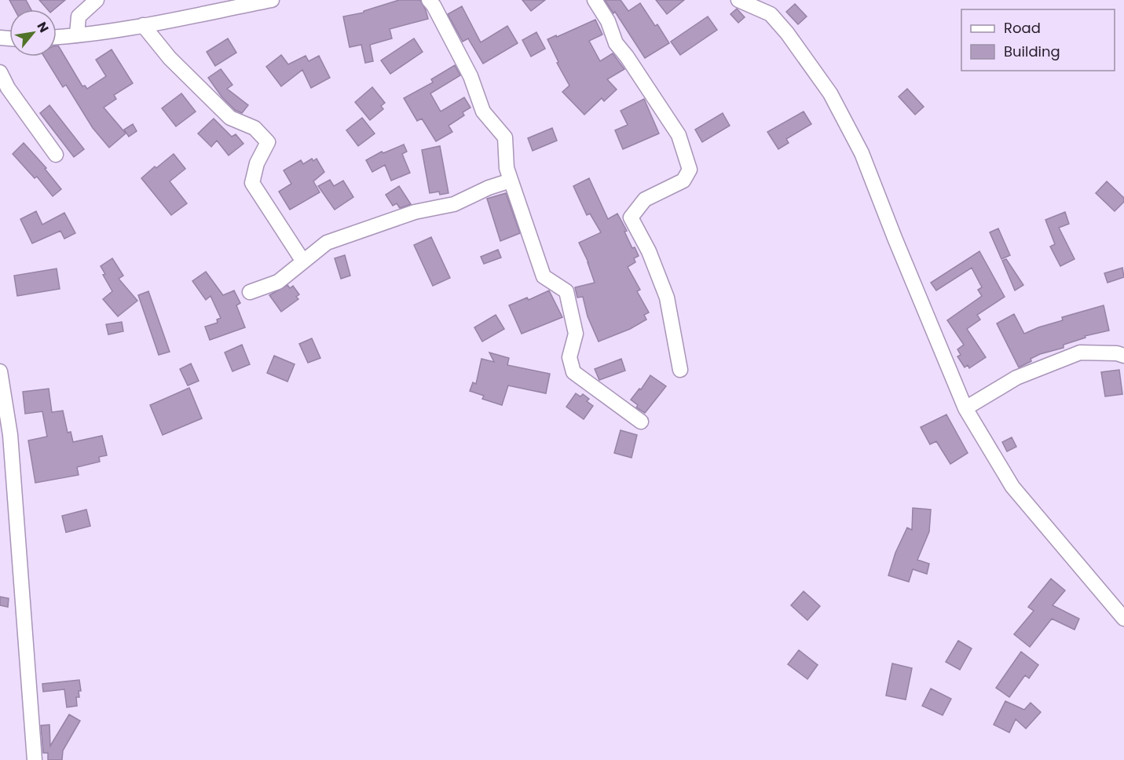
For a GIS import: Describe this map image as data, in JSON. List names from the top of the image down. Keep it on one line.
{"legend":["Road","Building"],"north":"top right"}
